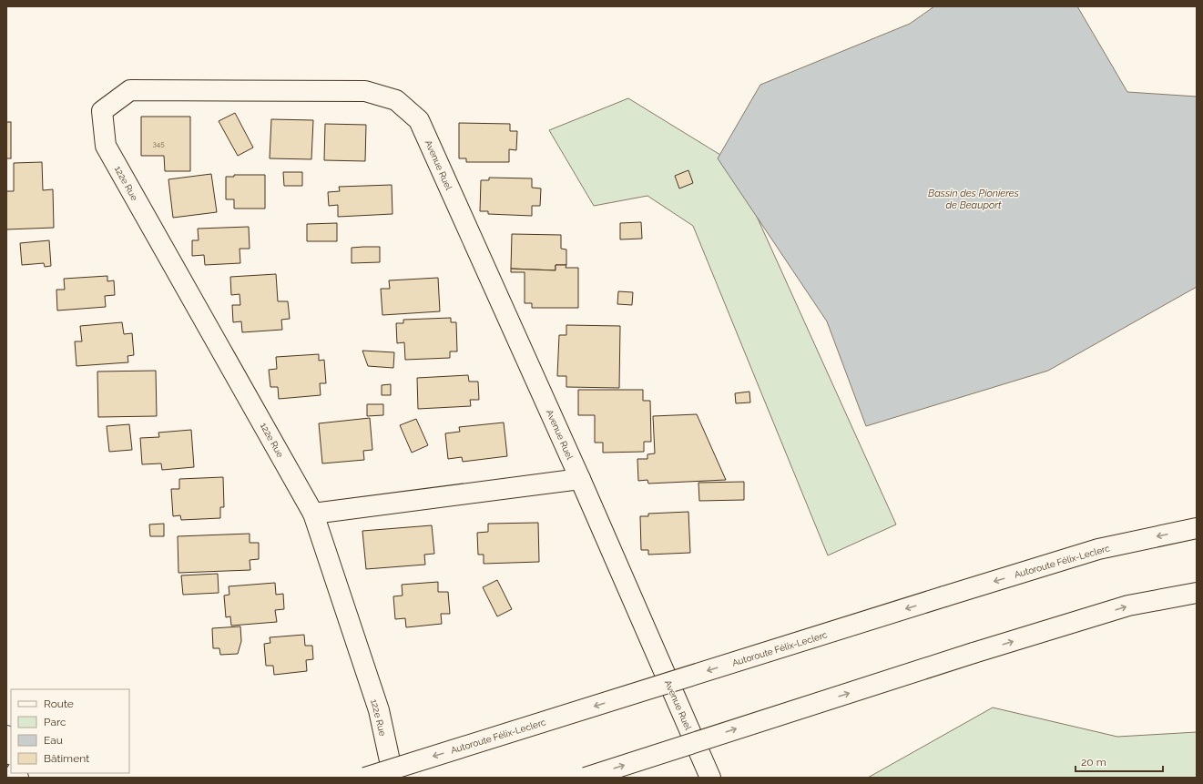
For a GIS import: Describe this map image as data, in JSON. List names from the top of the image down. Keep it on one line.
{"streets":{"main road":["Avenue Ruel","122e Rue","Autoroute Félix-Leclerc"]},"crossings":[["Avenue Ruel","122e Rue"]],"water":["Bassin des Pionieres de Beauport"],"house_numbers":["345"],"legend":["Route","Parc","Eau","Bâtiment"],"scale_bar":"20 m"}
